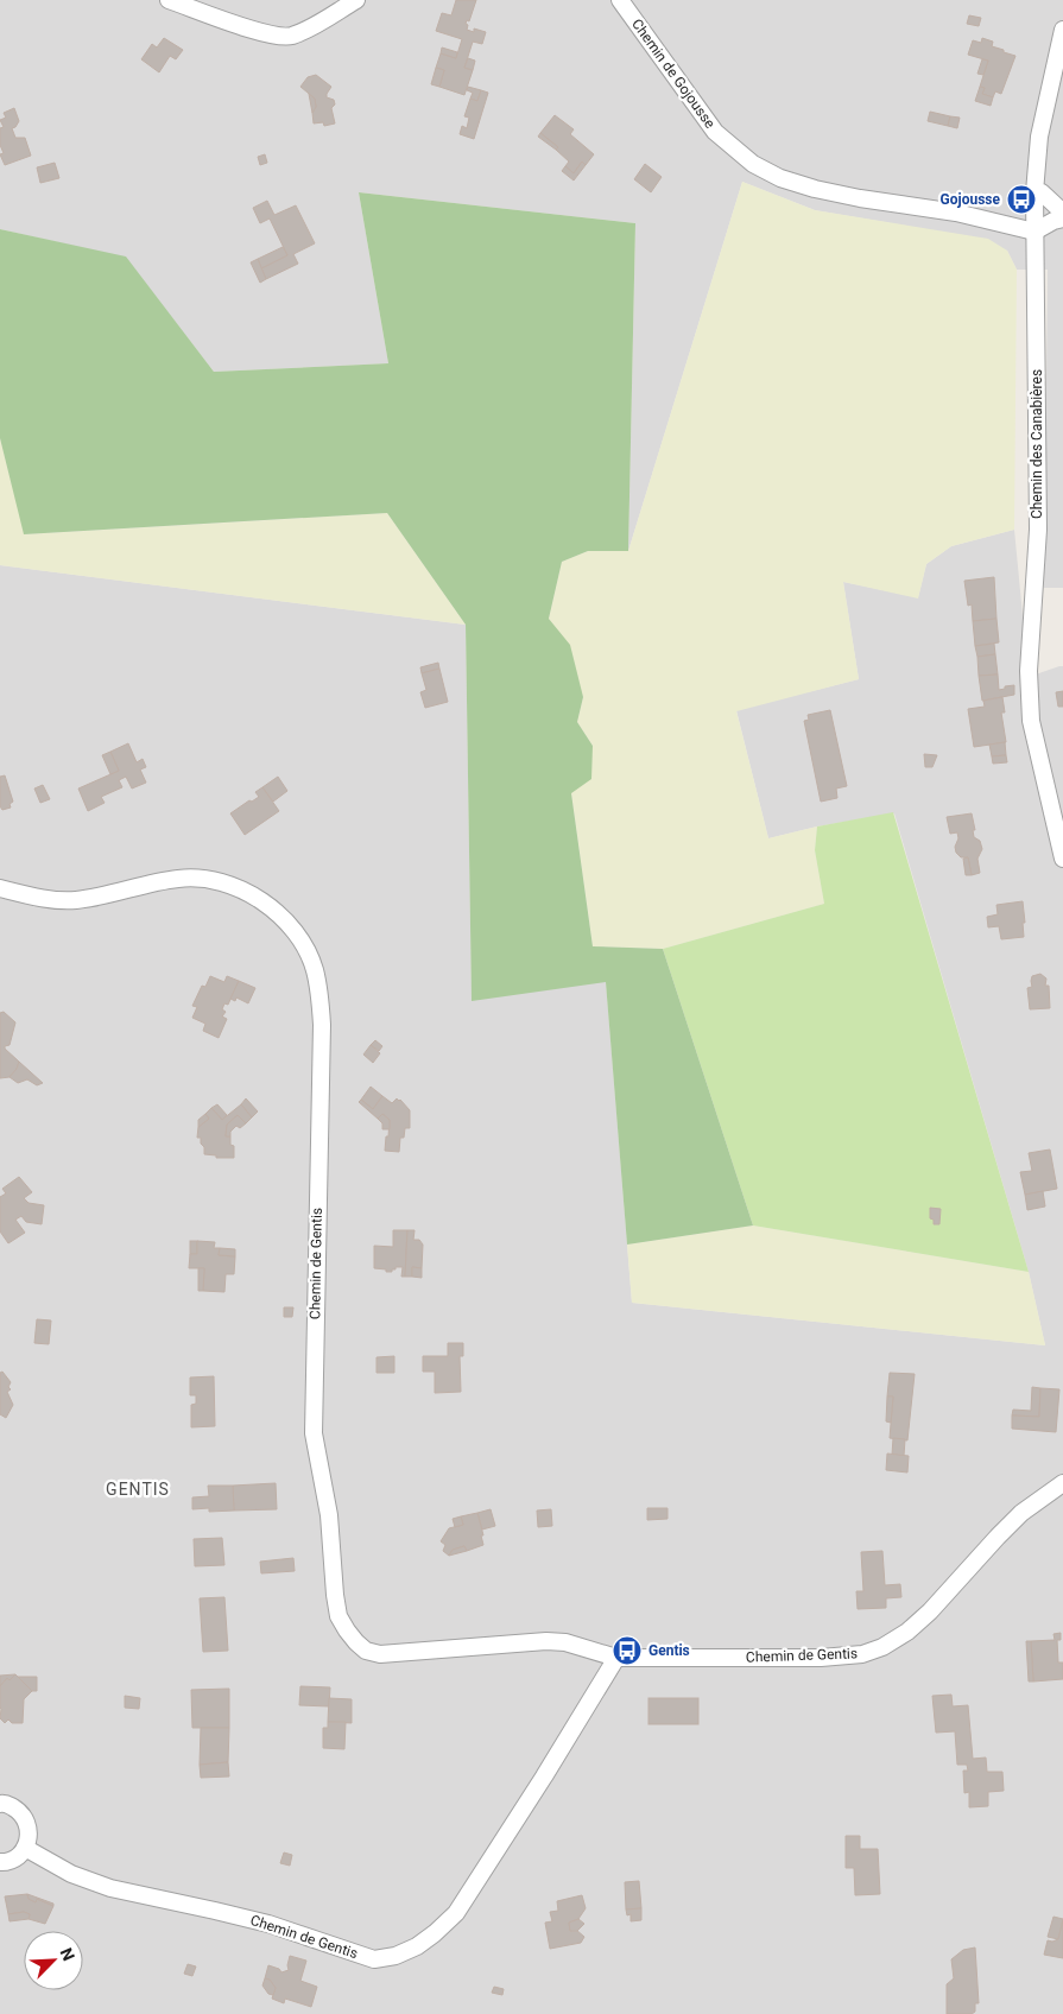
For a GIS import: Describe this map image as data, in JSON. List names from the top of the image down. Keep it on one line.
{"streets":{"street":["Chemin de Gojousse","Chemin des Canabières","Chemin de Gentis"]},"crossings":[["Chemin de Gojousse","Chemin des Canabières"]],"districts":["GENTIS"],"places":{"bus stop":["Gojousse","Gentis"]},"north":"top right"}
